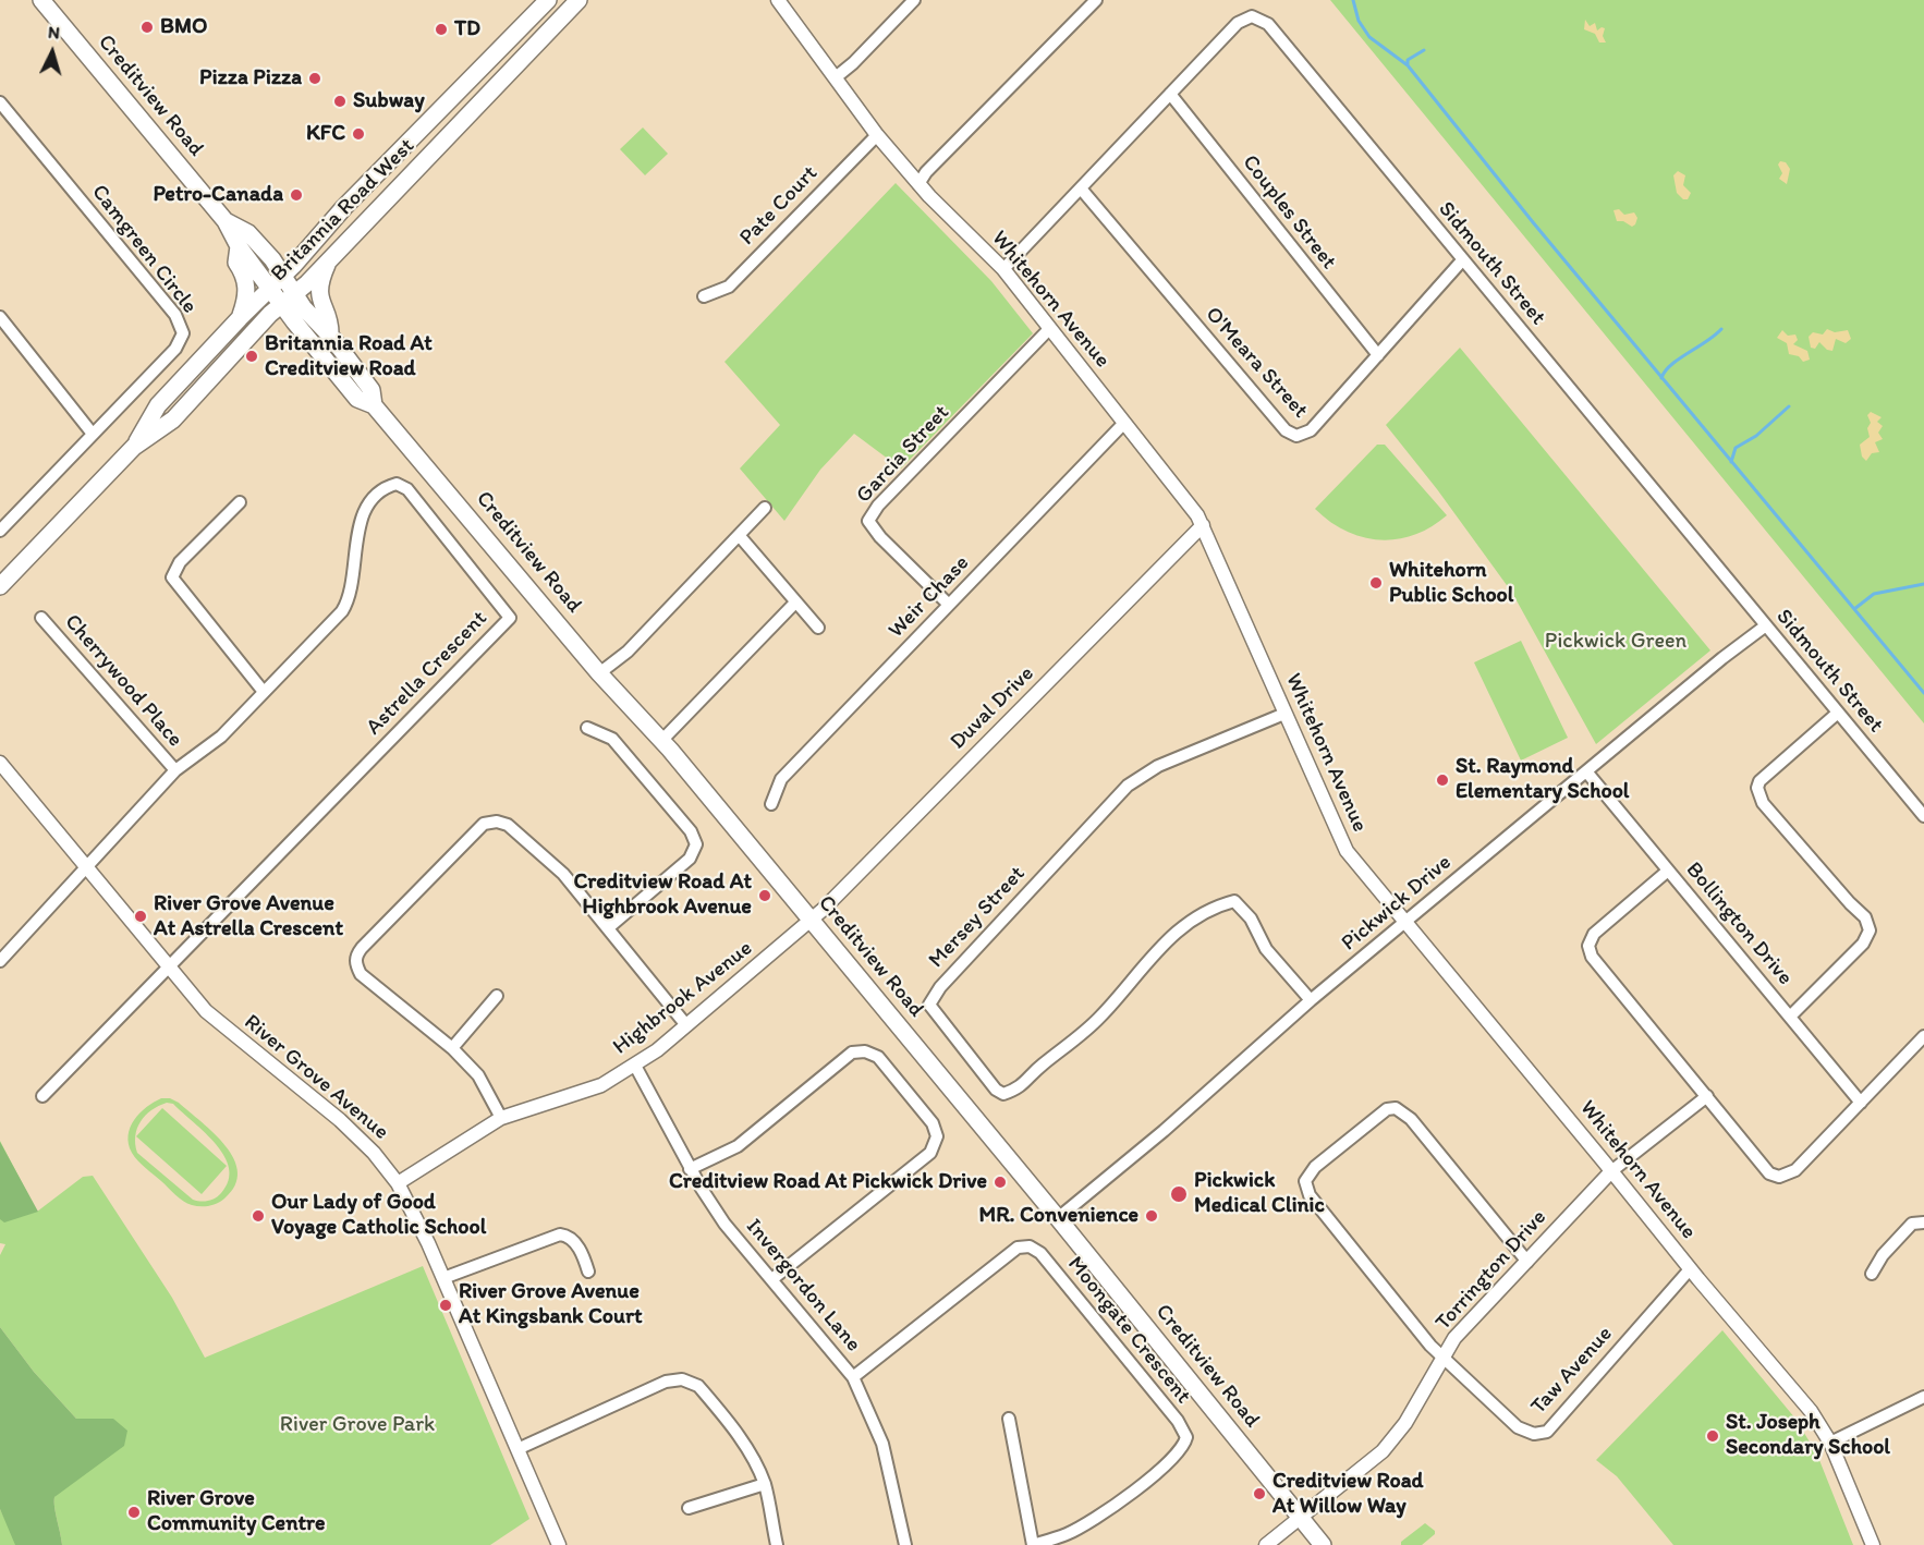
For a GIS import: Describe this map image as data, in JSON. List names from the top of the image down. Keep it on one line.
{"streets":{"main road":["Creditview Road","Britannia Road West"],"street":["Pate Court","Couples Street","Camgreen Circle","Sidmouth Street","Whitehorn Avenue","O'Meara Street","Garcia Street","Weir Chase","Astrella Crescent","Cherrywood Place","Duval Drive","Pickwick Drive","Mersey Street","Bollington Drive","Highbrook Avenue","River Grove Avenue","Torrington Drive","Invergordon Lane","Moongate Crescent","Taw Avenue"]},"crossings":[["Creditview Road","Britannia Road West"],["Creditview Road","Duval Drive"],["Creditview Road","Pickwick Drive"],["Creditview Road","Highbrook Avenue"],["Creditview Road","Torrington Drive"],["Pate Court","Whitehorn Avenue"],["Couples Street","Sidmouth Street"],["Couples Street","O'Meara Street"],["Sidmouth Street","Whitehorn Avenue"],["Sidmouth Street","O'Meara Street"],["Sidmouth Street","Pickwick Drive"],["Whitehorn Avenue","Garcia Street"],["Whitehorn Avenue","Weir Chase"],["Whitehorn Avenue","Duval Drive"],["Whitehorn Avenue","Pickwick Drive"],["Whitehorn Avenue","Mersey Street"],["Whitehorn Avenue","Torrington Drive"],["Whitehorn Avenue","Taw Avenue"],["Garcia Street","Weir Chase"],["Astrella Crescent","Cherrywood Place"],["Astrella Crescent","River Grove Avenue"],["Duval Drive","Highbrook Avenue"],["Pickwick Drive","Mersey Street"],["Pickwick Drive","Bollington Drive"],["Highbrook Avenue","River Grove Avenue"],["Highbrook Avenue","Invergordon Lane"],["Torrington Drive","Taw Avenue"],["Invergordon Lane","Moongate Crescent"]],"parks":["Pickwick Green","River Grove Park"],"places":["BMO","TD","Pizza Pizza","Subway","KFC","Petro-Canada","Britannia Road At Creditview Road","Whitehorn Public School","St. Raymond Elementary School","Creditview Road At Highbrook Avenue","River Grove Avenue At Astrella Crescent","Creditview Road At Pickwick Drive","Pickwick Medical Clinic","Our Lady of Good Voyage Catholic School","MR. Convenience","River Grove Avenue At Kingsbank Court","St. Joseph Secondary School","Creditview Road At Willow Way","River Grove Community Centre"],"north":"top"}
